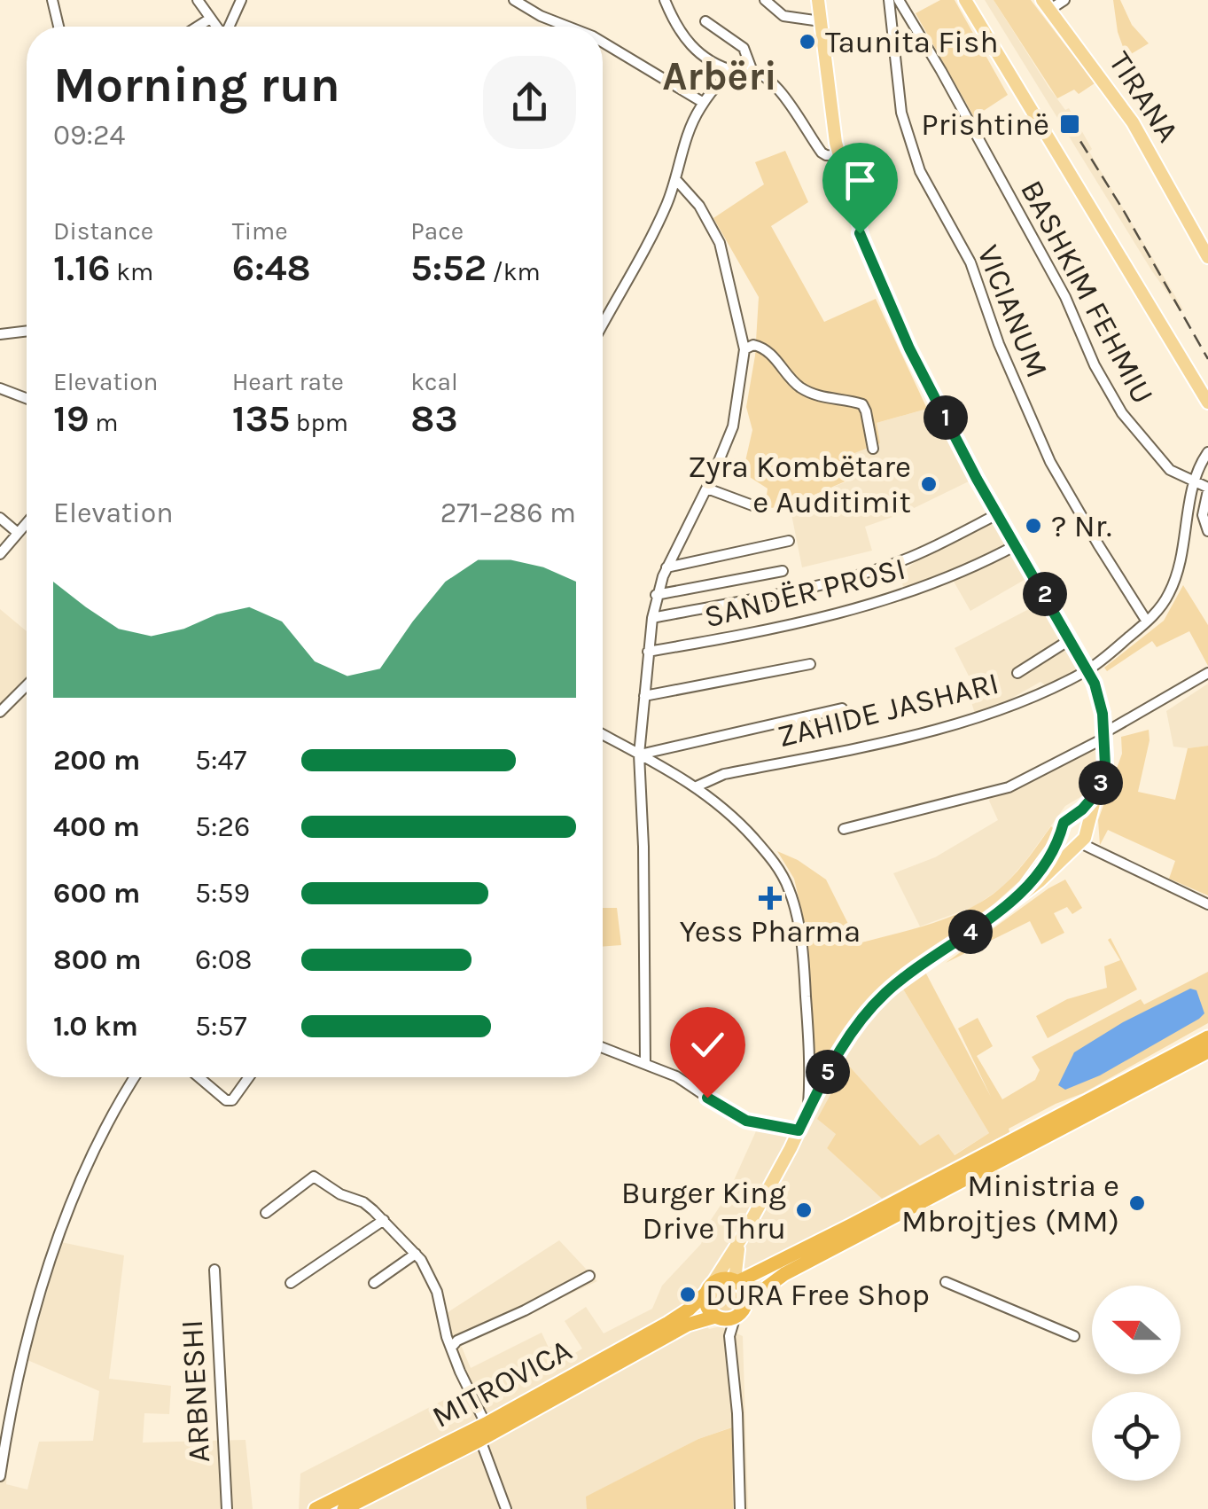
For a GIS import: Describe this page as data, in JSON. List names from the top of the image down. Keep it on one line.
{"streets":{"highway":["MITROVICA"],"main road":["TIRANA"],"street":["BASHKIM FEHMIU","VICIANUM","SANDËR PROSI","ZAHIDE JASHARI","ARBNESHI"]},"crossings":[["BASHKIM FEHMIU","ZAHIDE JASHARI"],["VICIANUM","ZAHIDE JASHARI"]],"districts":["Arbëri"],"places":{"other":["Taunita Fish","Zyra Kombëtare e Auditimit","? Nr.","Ministria e Mbrojtjes (MM)","Burger King Drive Thru","DURA Free Shop"],"transit":["Prishtinë"],"health":["Yess Pharma"]},"north":"left","page":{"heading":["Morning run","09:24"],"stats":[["Distance","1.16 km"],["Time","6:48"],["Pace","5:52 /km"],["Elevation","19 m"],["Heart rate","135 bpm"],["kcal","83"]],"pins":["1","2","3","4","5"],"chart":["Elevation","271–286 m"],"list":[{"name":"200 m","note":"5:47"},{"name":"400 m","note":"5:26"},{"name":"600 m","note":"5:59"},{"name":"800 m","note":"6:08"},{"name":"1.0 km","note":"5:57"}]}}
